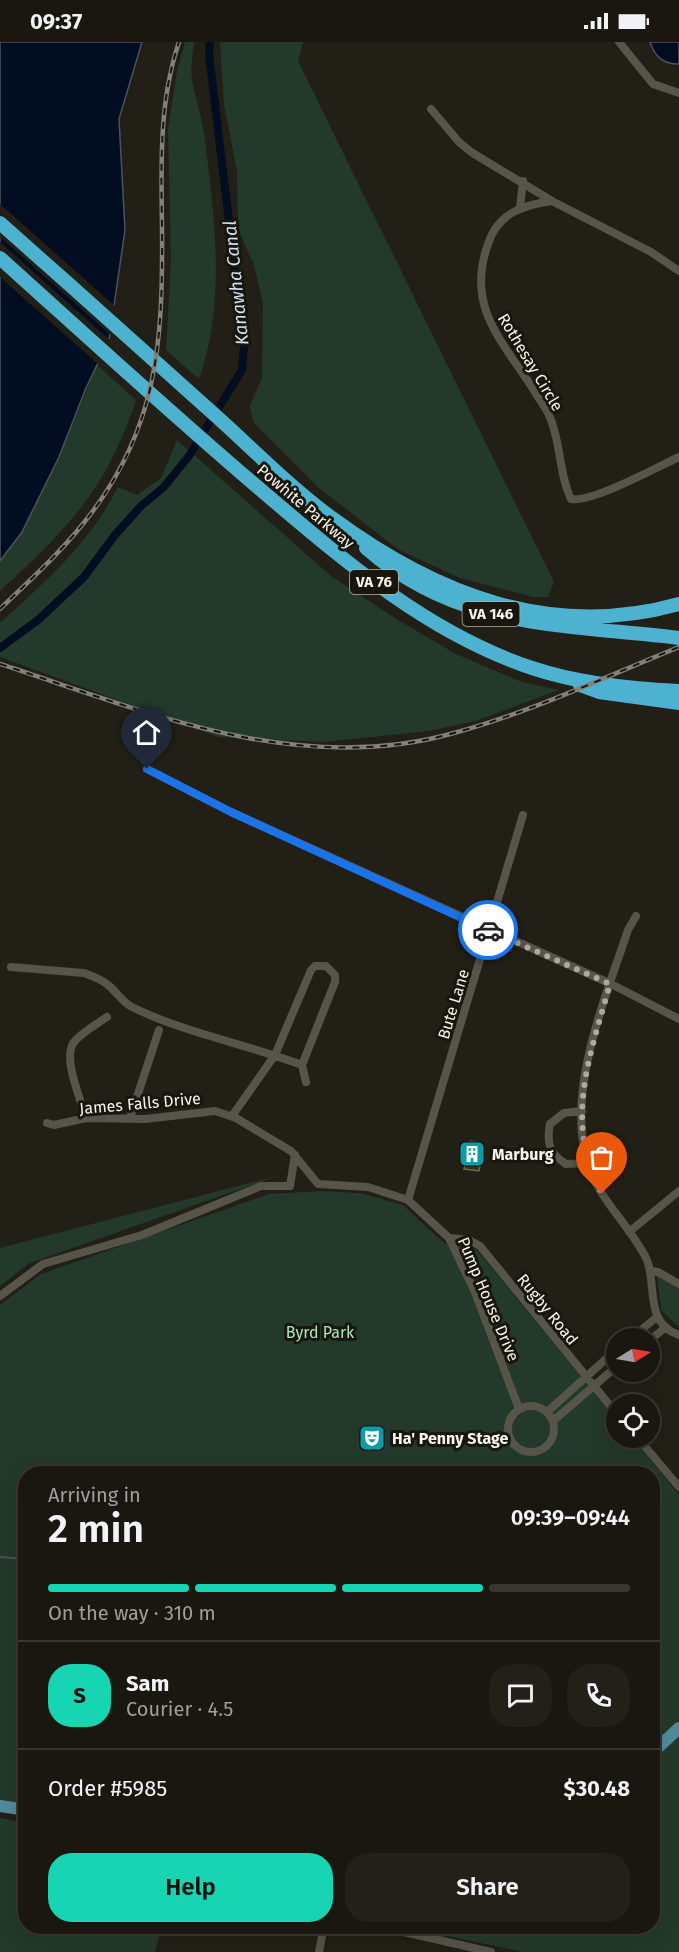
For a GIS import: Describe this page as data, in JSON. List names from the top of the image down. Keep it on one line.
{"streets":{"highway":["Powhite Parkway","VA 76","VA 146"],"street":["Rothesay Circle","Bute Lane","James Falls Drive","Pump House Drive","Rugby Road"]},"crossings":[["Powhite Parkway","VA 146"],["Bute Lane","Pump House Drive"],["James Falls Drive","Pump House Drive"],["Pump House Drive","Rugby Road"]],"water":["Kanawha Canal"],"parks":["Byrd Park"],"places":{"building":["Marburg"],"theatre":["Ha' Penny Stage"]},"north":"right","page":{"status":"09:37","heading":["2 min","Arriving in","09:39–09:44"],"panel":["Sam","Courier · 4.5","Order #5985","$30.48"],"bar":"On the way · 310 m","round":"S","buttons":["Help","Share"]}}
